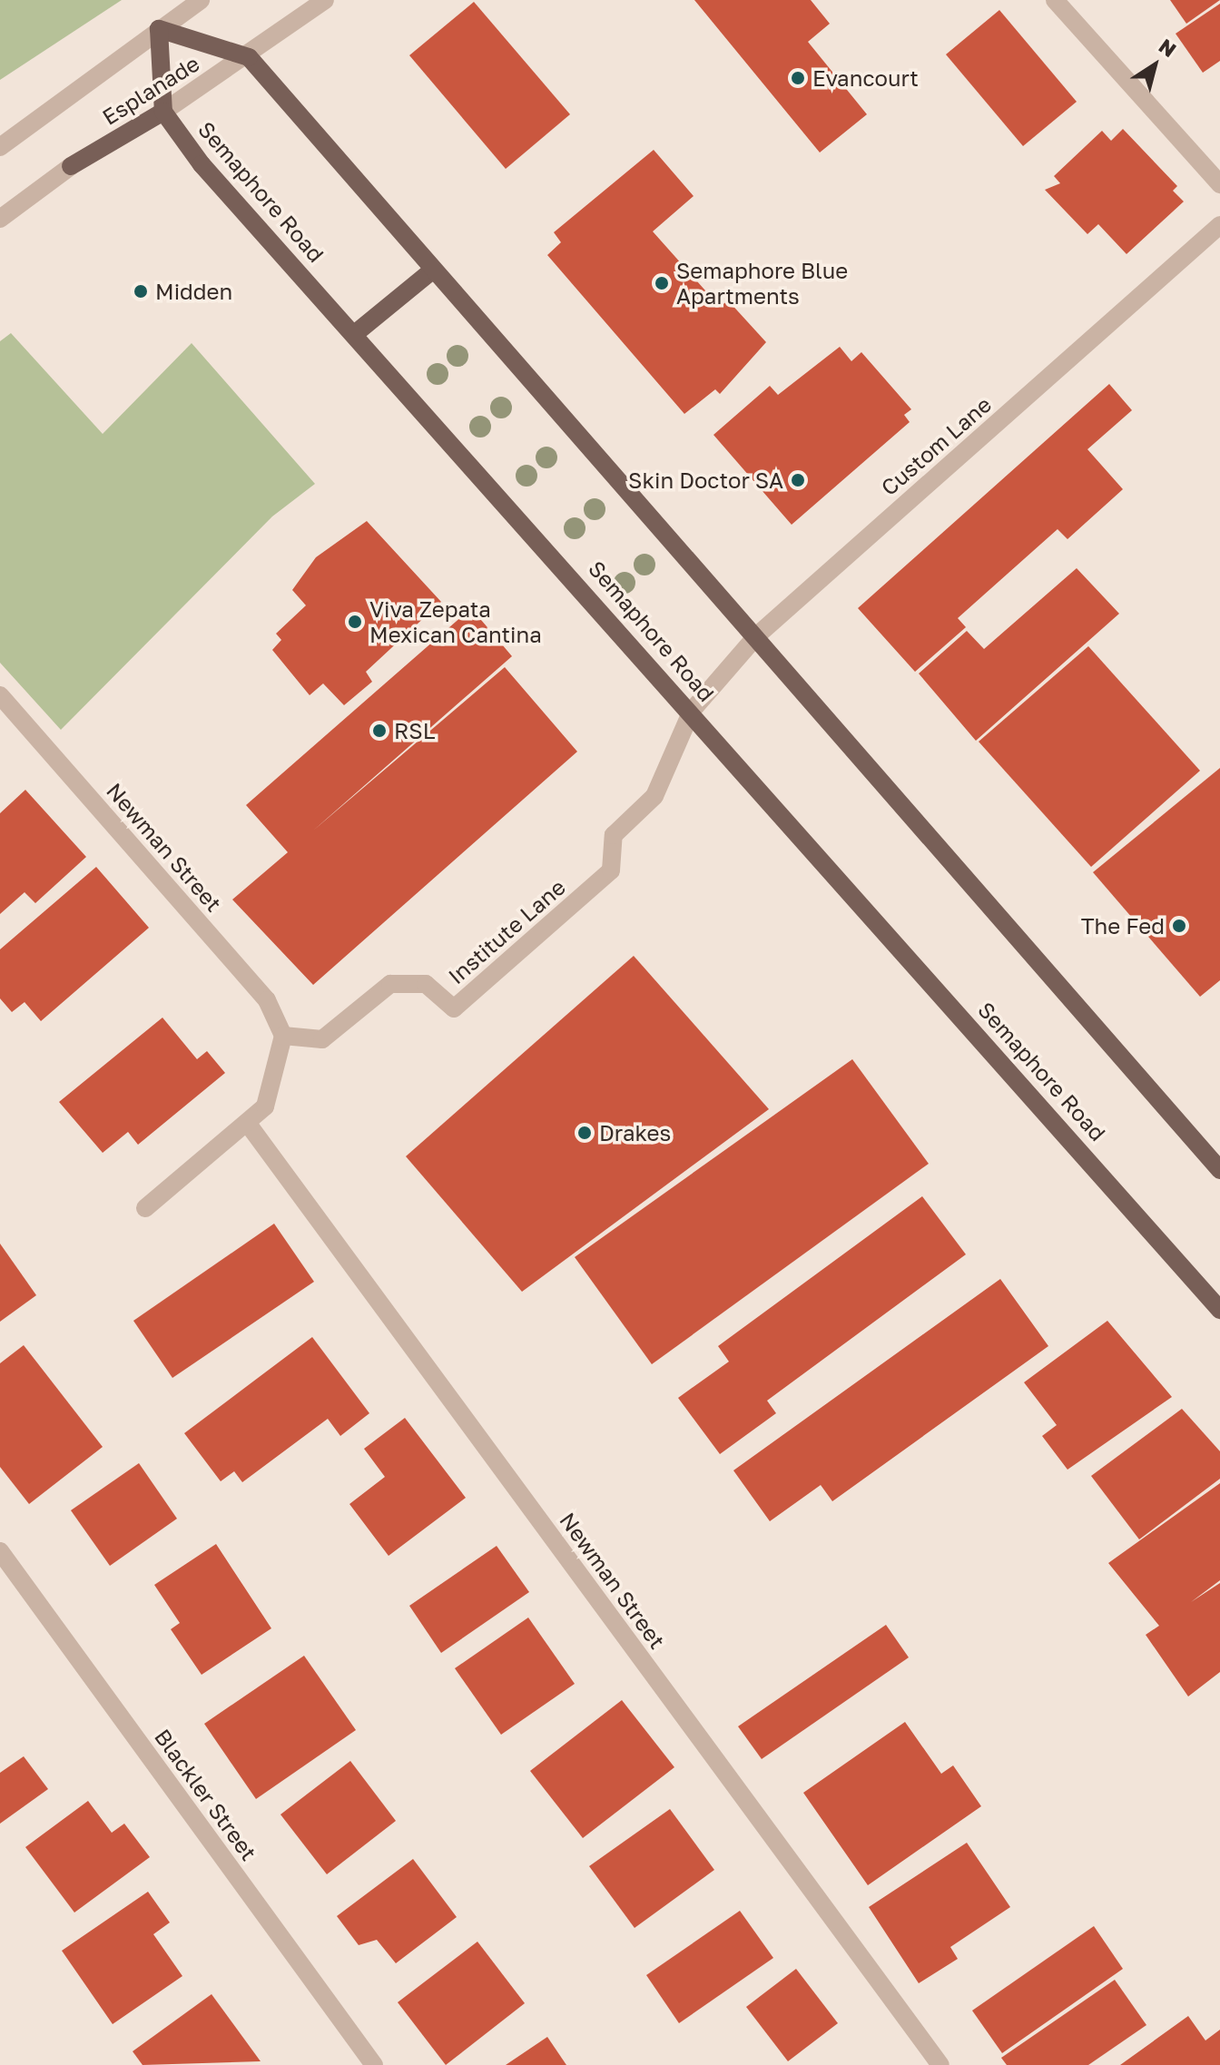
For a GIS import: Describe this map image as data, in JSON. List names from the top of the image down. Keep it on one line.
{"streets":{"main road":["Esplanade","Semaphore Road"],"street":["Custom Lane","Newman Street","Institute Lane","Blackler Street"]},"crossings":[["Esplanade","Semaphore Road"],["Semaphore Road","Custom Lane"],["Semaphore Road","Institute Lane"],["Custom Lane","Institute Lane"],["Newman Street","Institute Lane"]],"places":["Evancourt","Semaphore Blue Apartments","Midden","Skin Doctor SA","Viva Zepata Mexican Cantina","RSL","The Fed","Drakes"],"north":"top right"}
